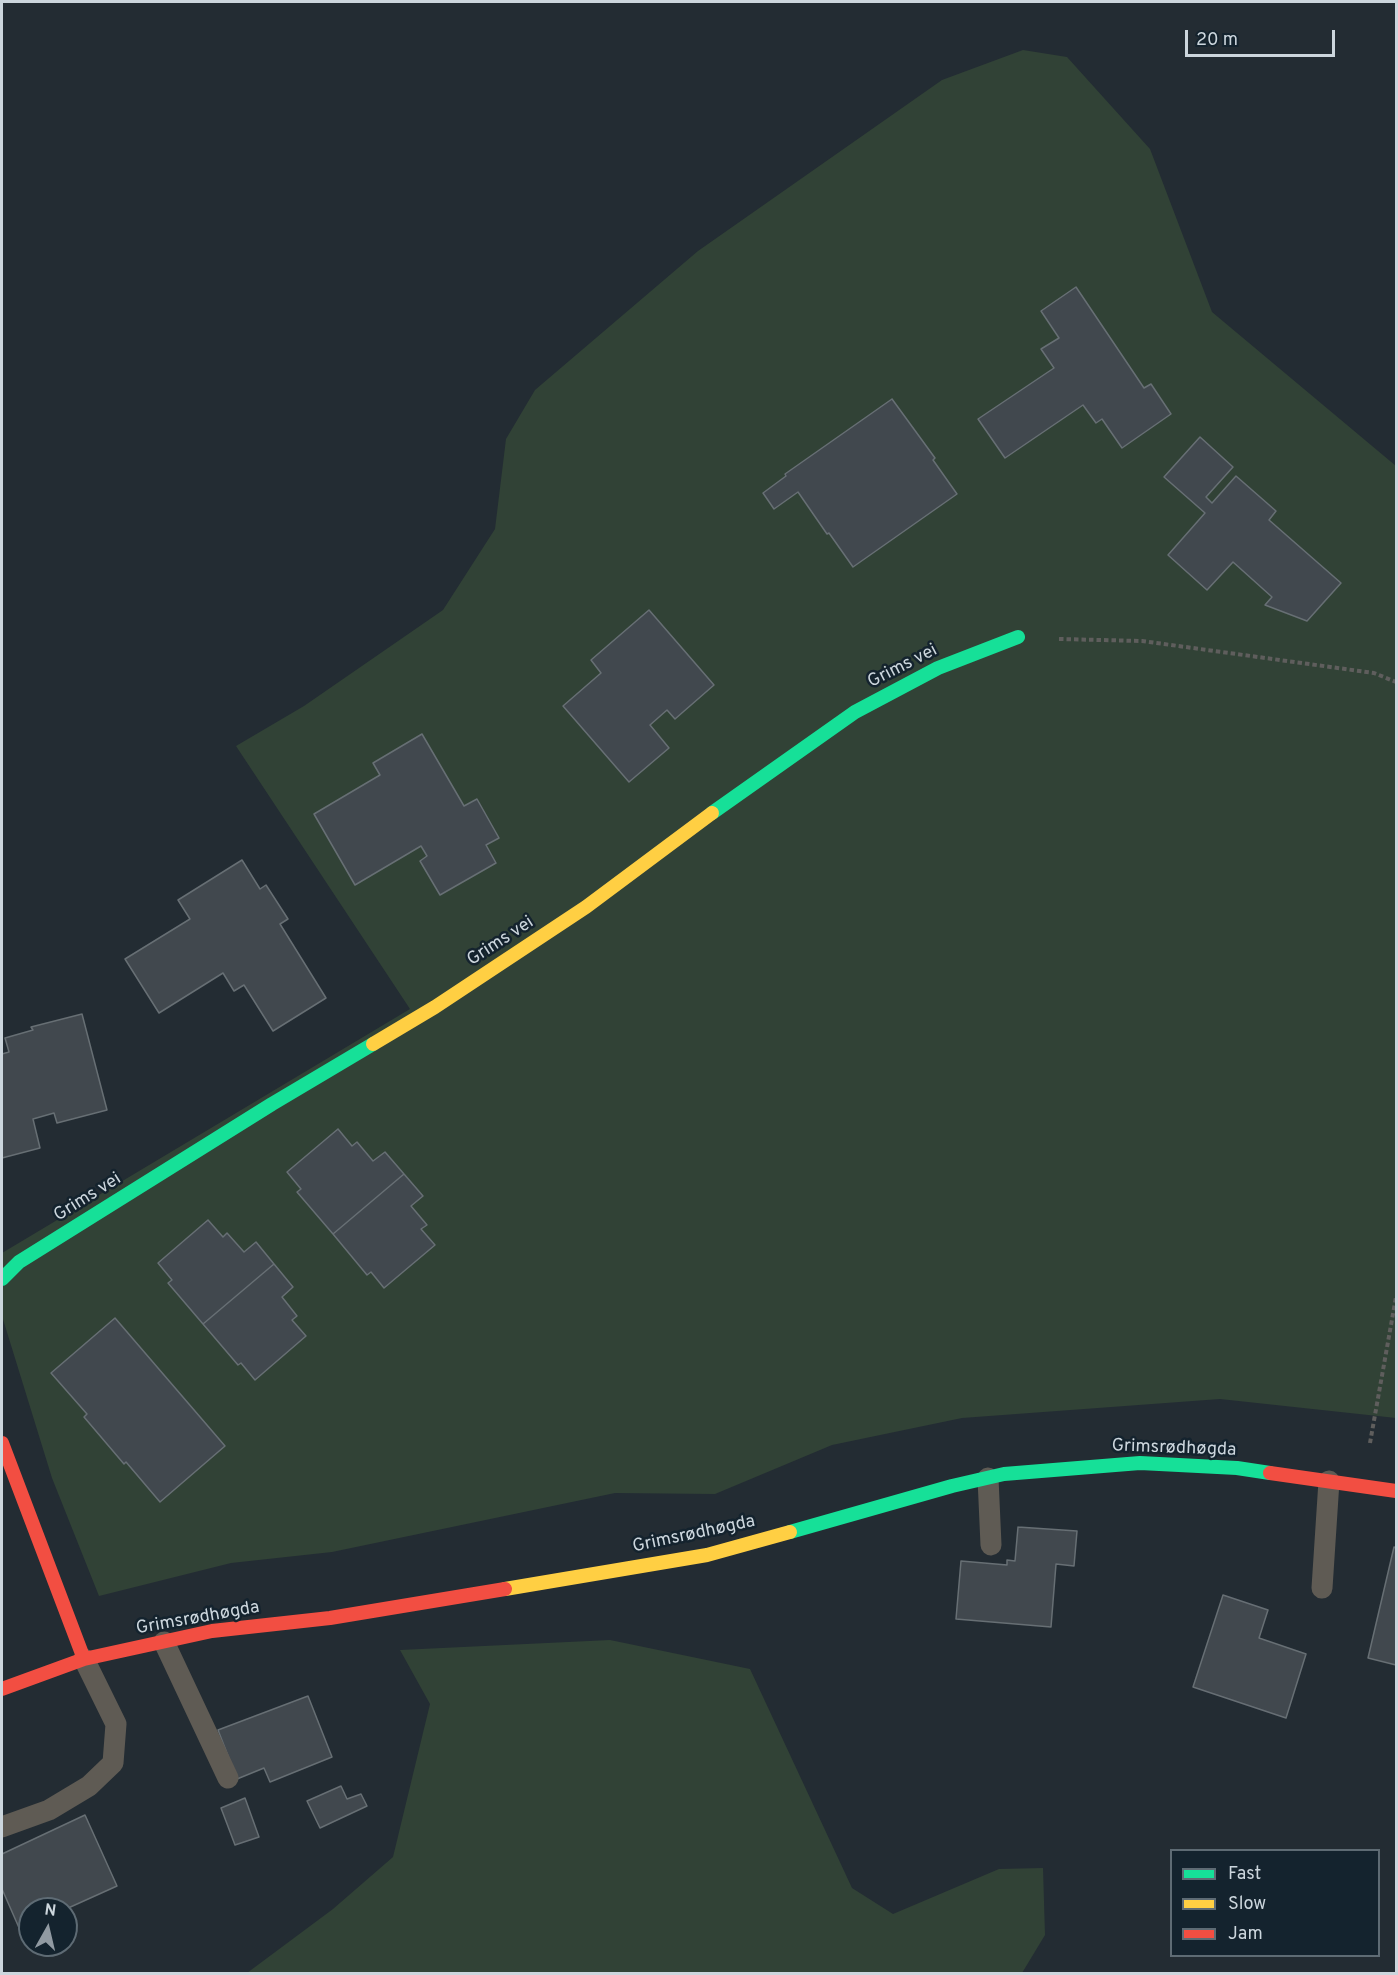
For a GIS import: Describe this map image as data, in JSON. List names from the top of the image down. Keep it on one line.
{"streets":{"main road":["Grims vei","Grimsrødhøgda"]},"legend":["Fast","Slow","Jam"],"scale_bar":"20 m","north":"top"}
